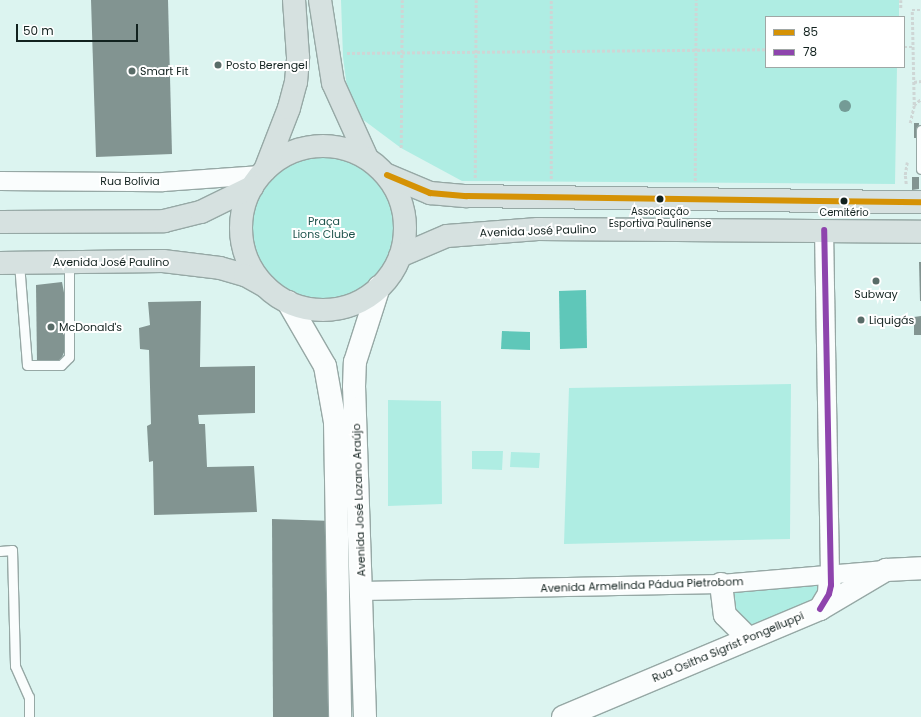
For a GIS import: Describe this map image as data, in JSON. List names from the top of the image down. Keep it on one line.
{"streets":{"main road":["Avenida José Paulino"],"street":["Rua Bolívia","Avenida José Lozano Araújo","Avenida Armelinda Pádua Pietrobom","Rua Ositha Sigrist Pongelluppi"]},"crossings":[["Avenida José Lozano Araújo","Avenida Armelinda Pádua Pietrobom"],["Avenida Armelinda Pádua Pietrobom","Rua Ositha Sigrist Pongelluppi"]],"parks":["Praça Lions Clube"],"places":["Posto Berengel","Smart Fit","Associação Esportiva Paulinense","Cemitério","Subway","Liquigás","McDonald's"],"lines":["transit line 85","transit line 78"],"legend":["85","78"],"scale_bar":"50 m"}
